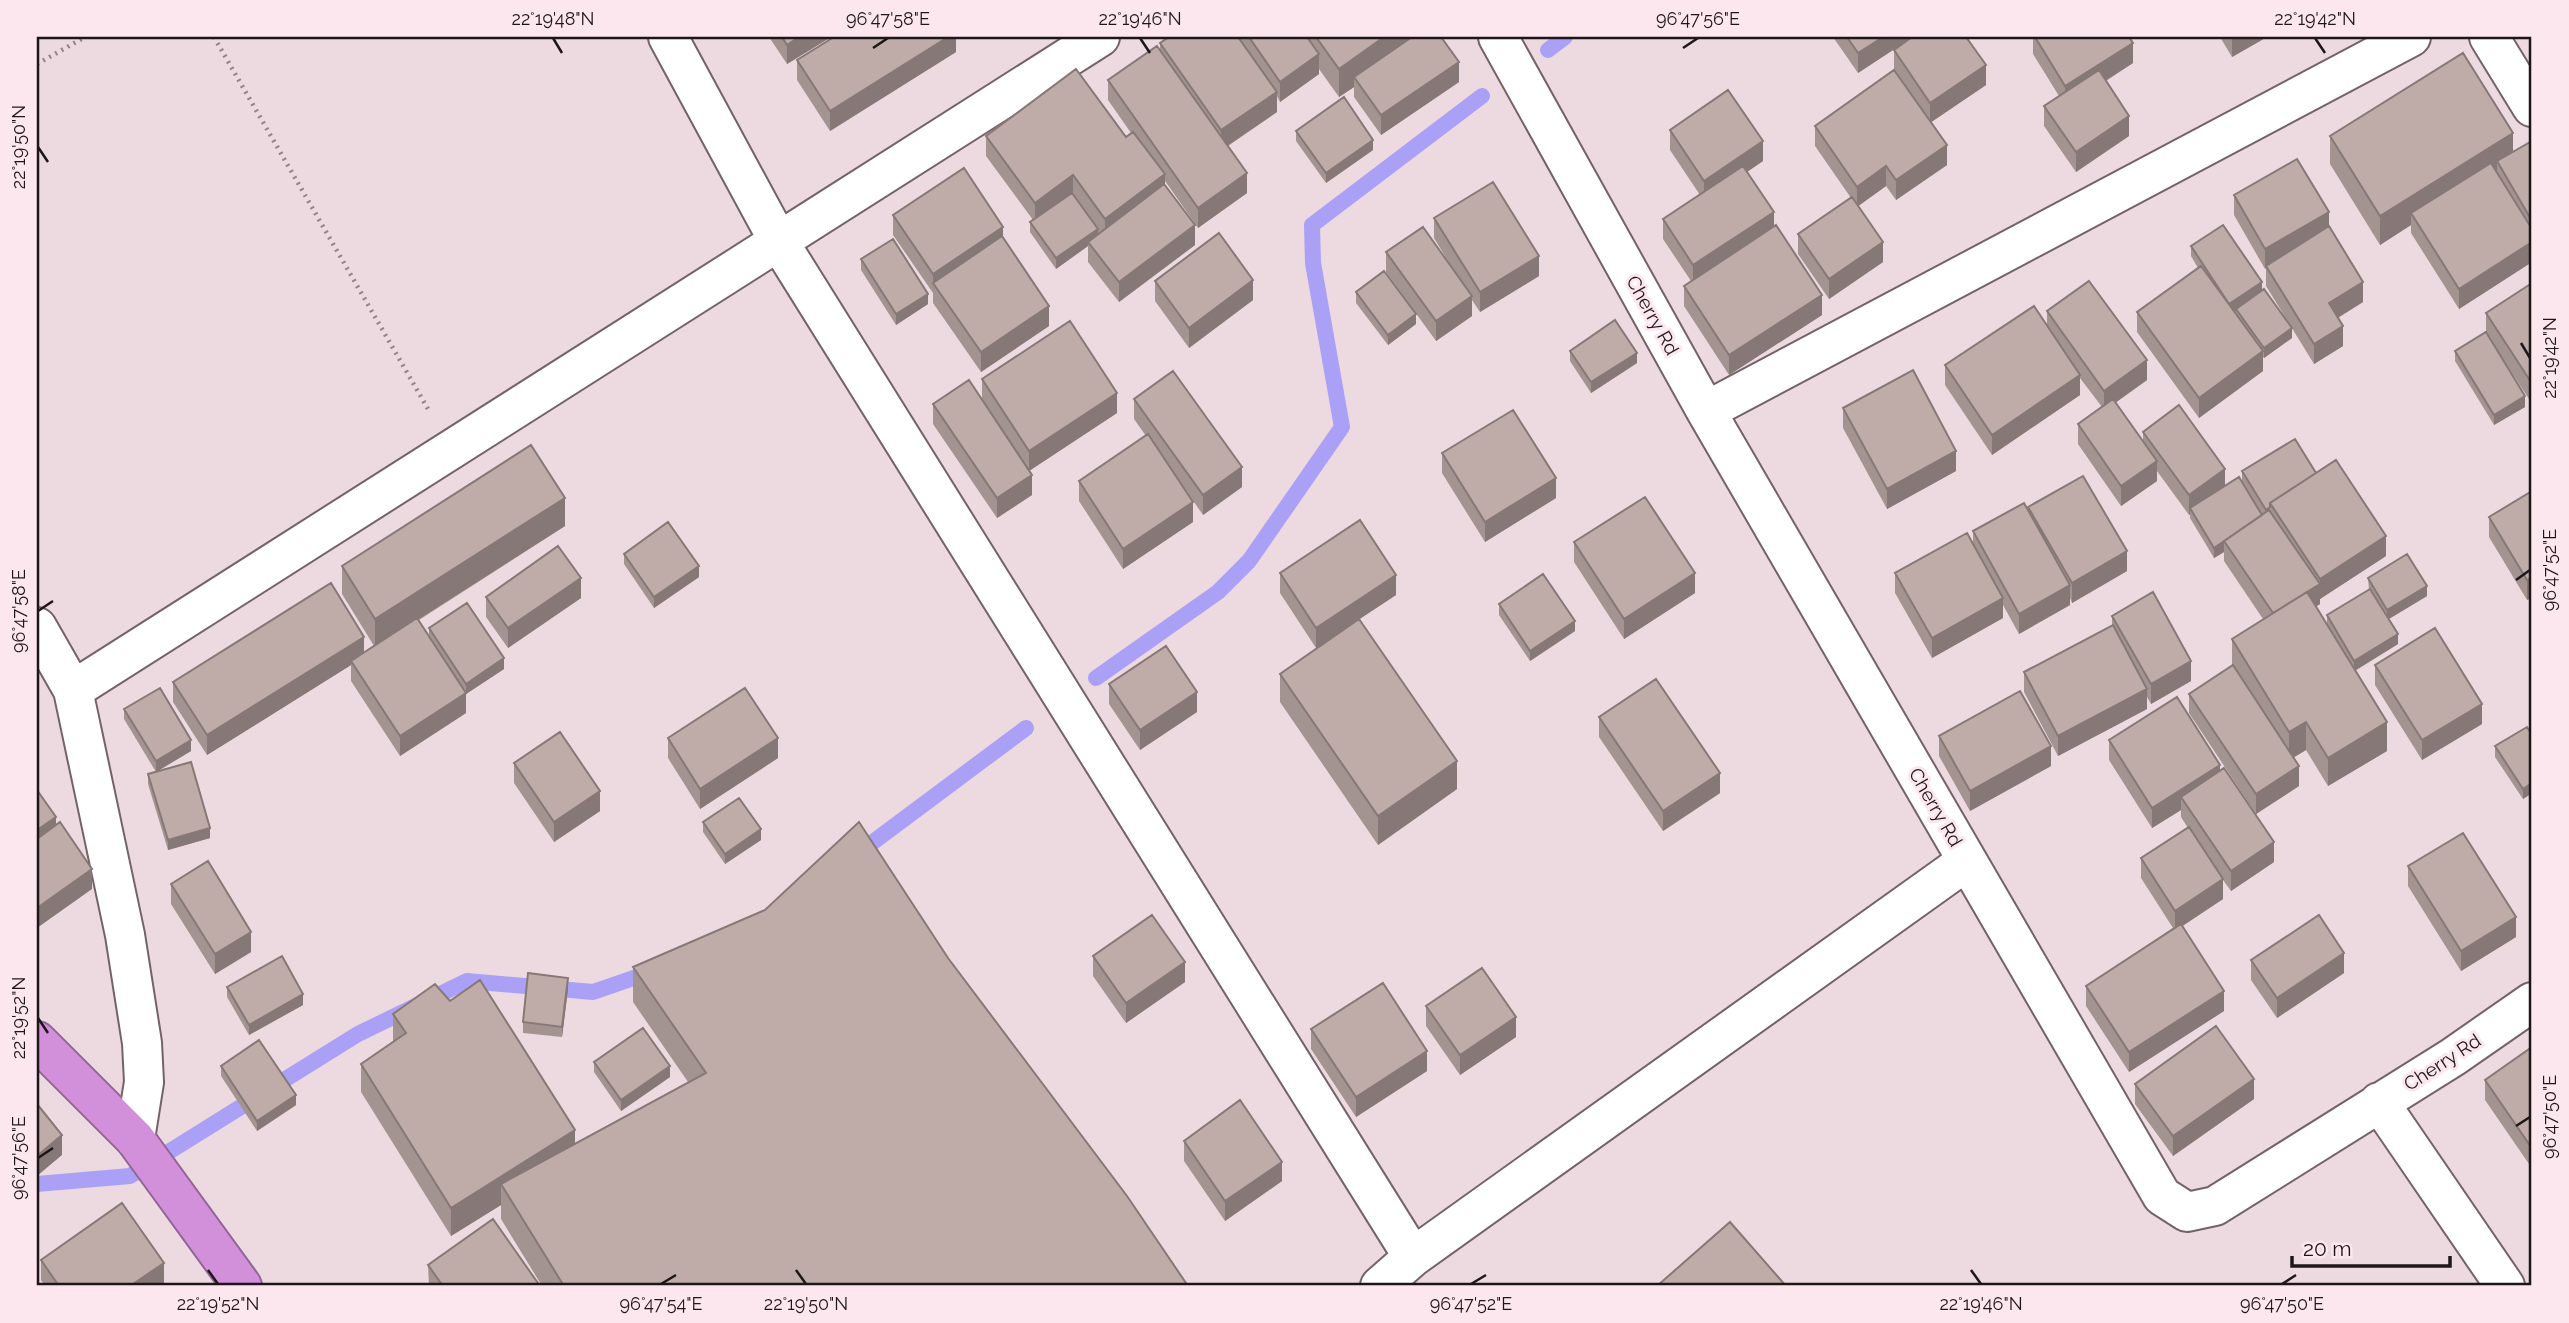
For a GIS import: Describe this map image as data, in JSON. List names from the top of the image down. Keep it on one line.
{"streets":{"street":["Cherry Rd"]},"scale_bar":"20 m","coordinates":["22°19'48\"N","96°47'58\"E","22°19'46\"N","96°47'56\"E","22°19'42\"N","22°19'50\"N","96°47'52\"E","22°19'52\"N","96°47'50\"E","96°47'54\"E"]}
